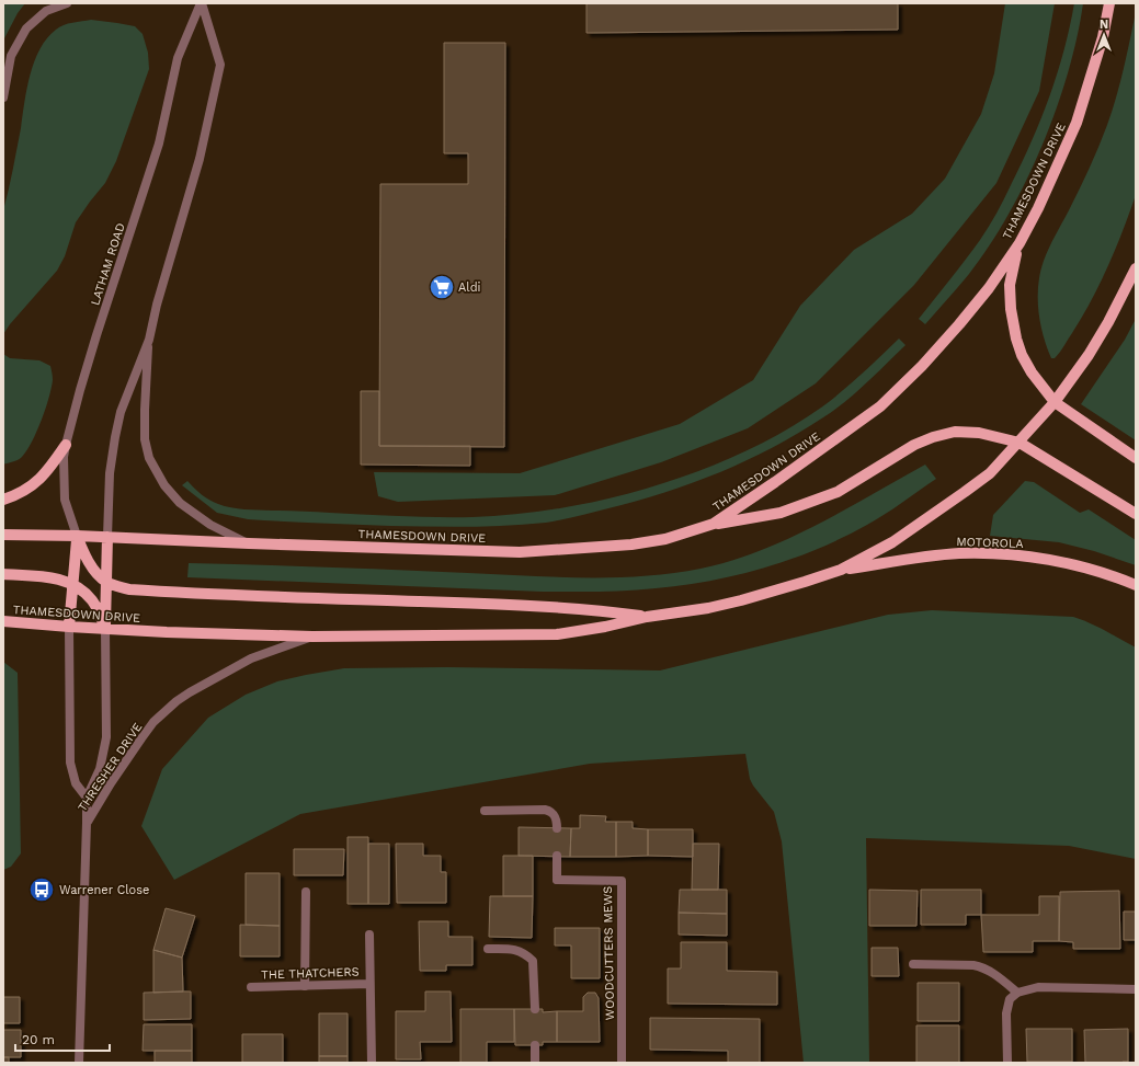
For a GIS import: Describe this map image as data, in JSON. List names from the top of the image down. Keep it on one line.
{"streets":{"main road":["THAMESDOWN DRIVE","MOTOROLA"],"street":["LATHAM ROAD","THRESHER DRIVE","WOODCUTTERS MEWS","THE THATCHERS"]},"crossings":[["THAMESDOWN DRIVE","LATHAM ROAD"],["THAMESDOWN DRIVE","MOTOROLA"],["THAMESDOWN DRIVE","THRESHER DRIVE"]],"places":{"supermarket":["Aldi"],"bus stop":["Warrener Close"]},"scale_bar":"20 m","north":"top"}
